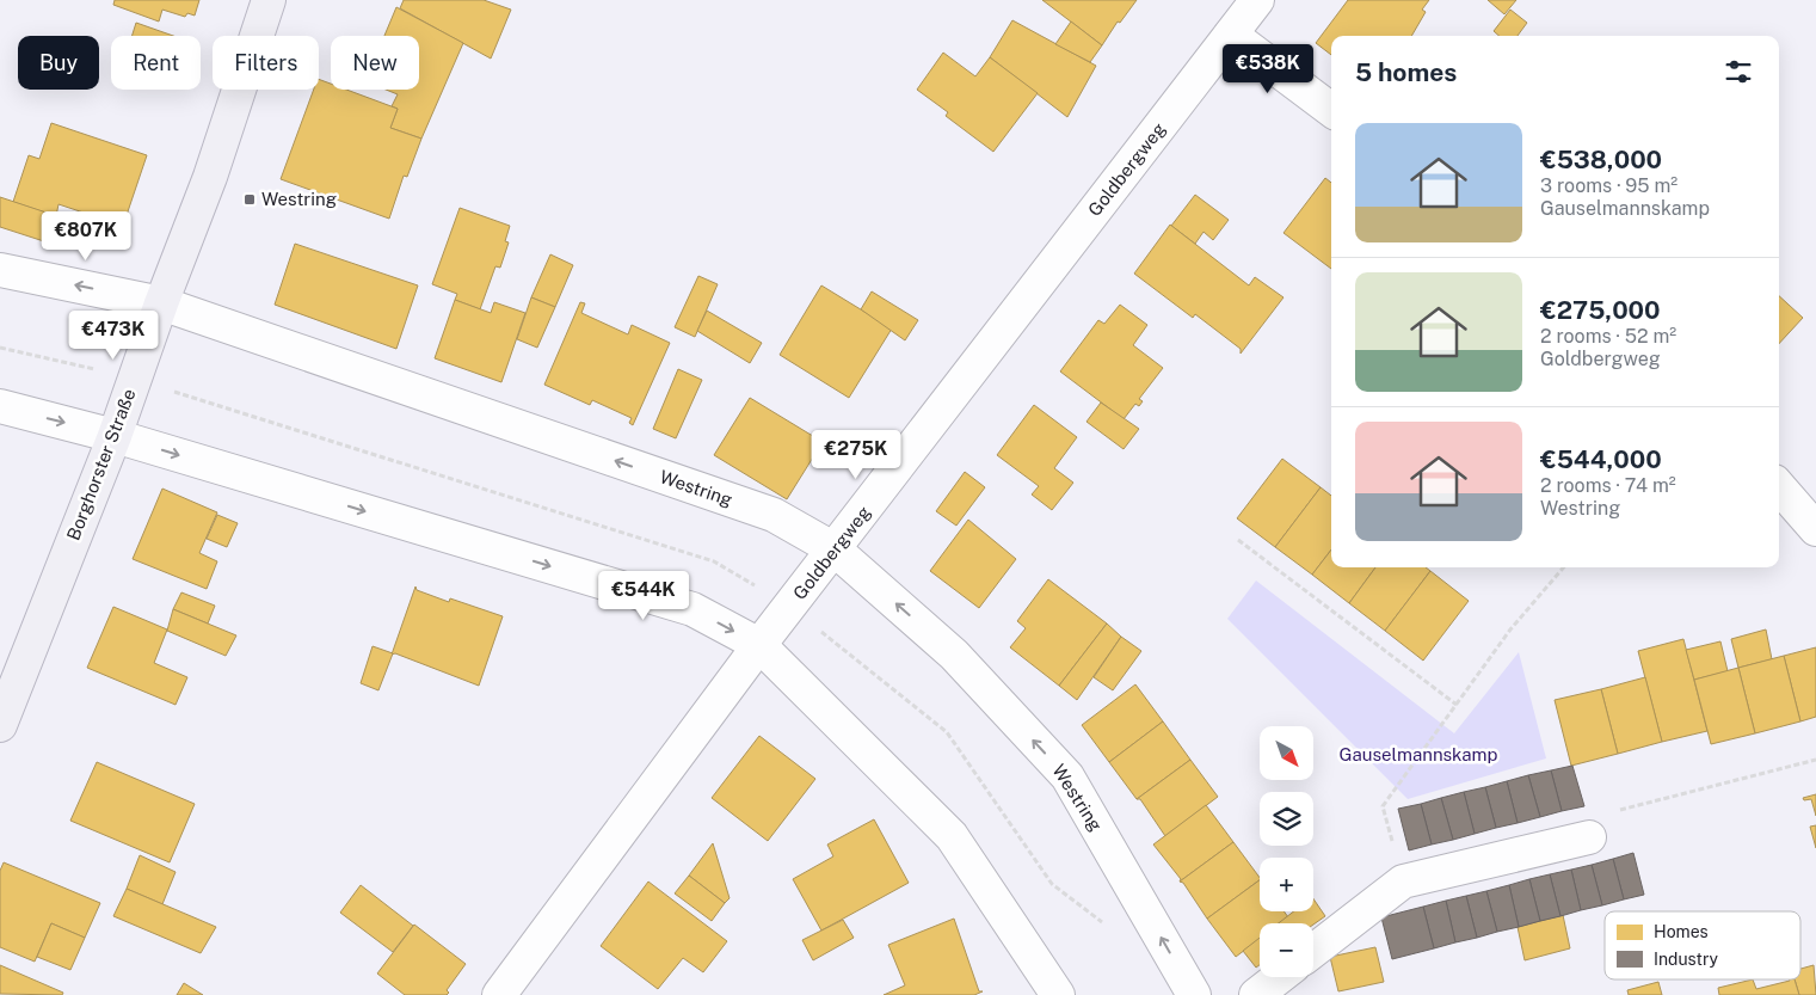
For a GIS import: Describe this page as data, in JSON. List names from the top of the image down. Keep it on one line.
{"streets":{"main road":["Borghorster Straße"],"street":["Goldbergweg","Westring"]},"crossings":[["Goldbergweg","Westring"],["Borghorster Straße","Westring"]],"parks":["Gauselmannskamp"],"places":{"transit":["Westring"]},"legend":["Homes","Industry"],"north":"bottom right","page":{"chip":["Buy","Rent","Filters","New"],"heading":"5 homes","price":["€538K","€807K","€473K","€275K","€544K"],"list":[{"name":"€538,000","note":"3 rooms · 95 m² · Gauselmannskamp"},{"name":"€275,000","note":"2 rooms · 52 m² · Goldbergweg"},{"name":"€544,000","note":"2 rooms · 74 m² · Westring"}],"map_buttons":["+","−"]}}
